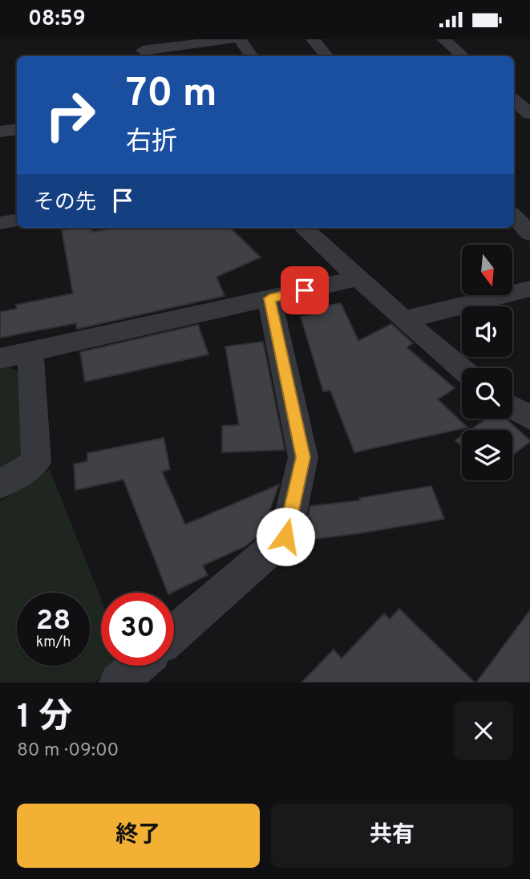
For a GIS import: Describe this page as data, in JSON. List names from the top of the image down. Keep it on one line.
{"north":"bottom","page":{"status":"08:59","turn":["70 m","右折"],"then":"その先","speed":"28 km/h","limit":"30","heading":["1 分","80 m · 09:00"],"buttons":["終了","共有"]}}
